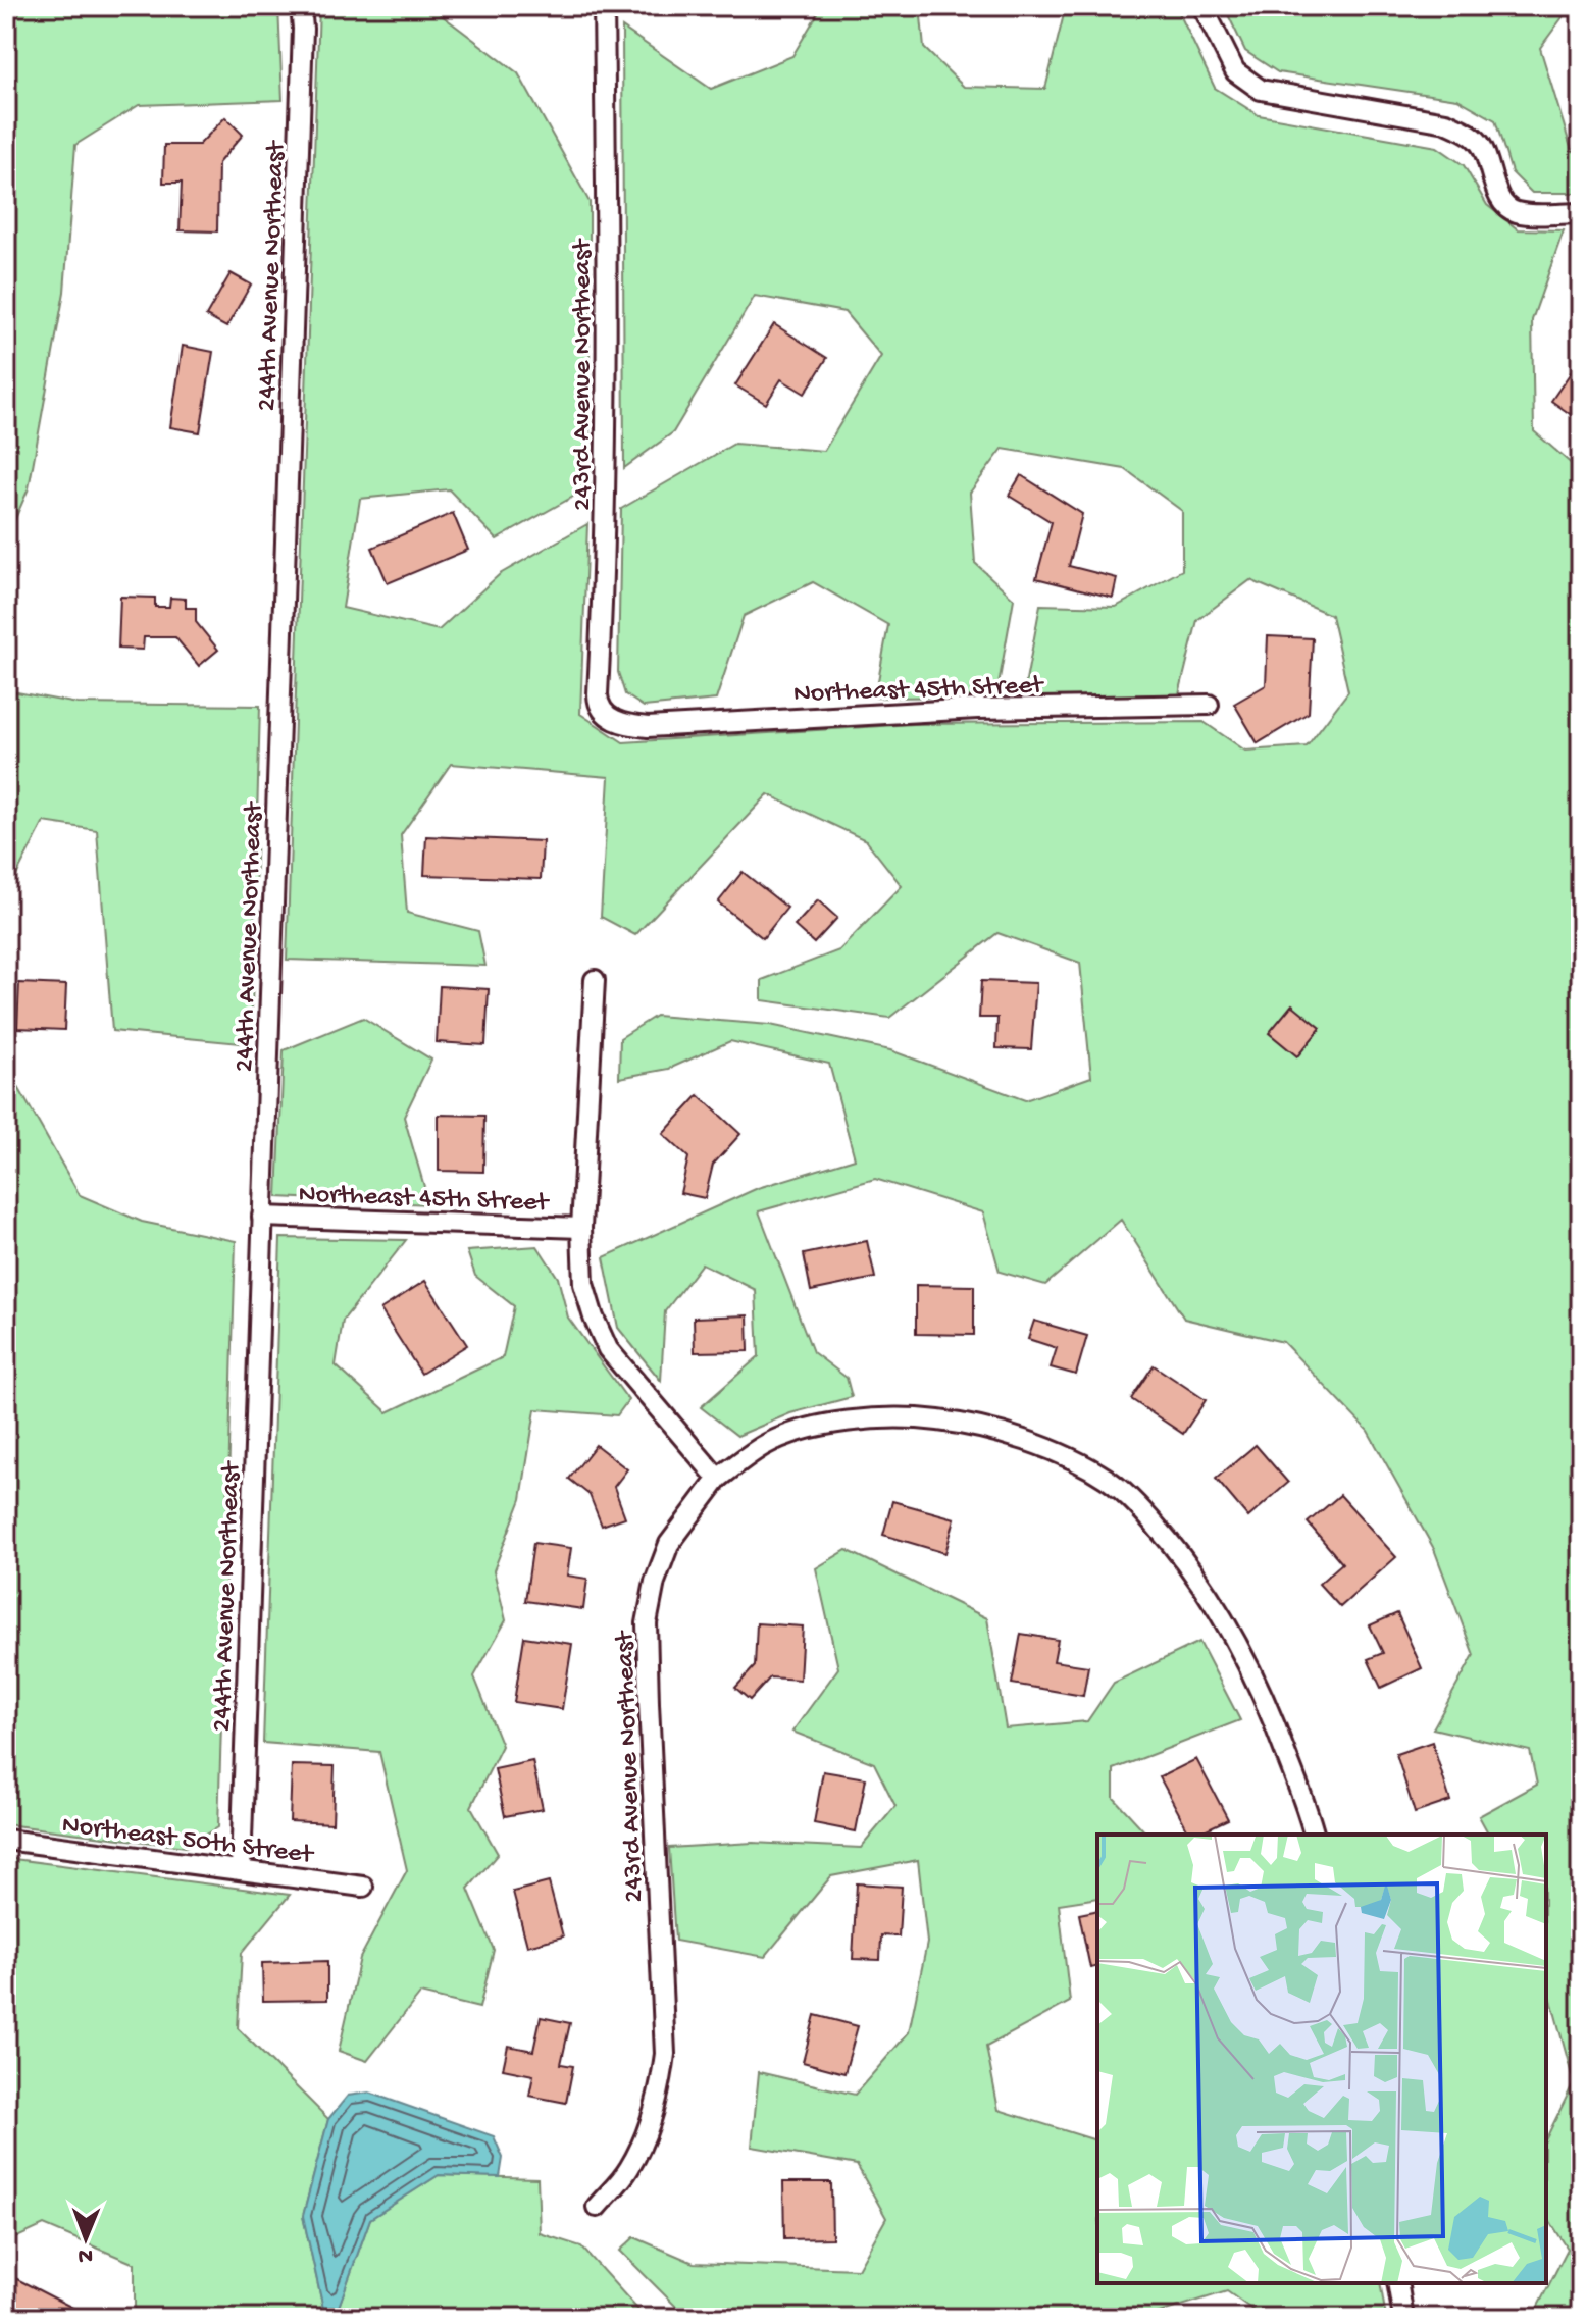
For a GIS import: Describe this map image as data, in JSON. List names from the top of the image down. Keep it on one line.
{"streets":{"street":["244th Avenue Northeast","243rd Avenue Northeast","Northeast 45th Street","Northeast 50th Street"]},"crossings":[["244th Avenue Northeast","Northeast 45th Street"],["244th Avenue Northeast","Northeast 50th Street"],["243rd Avenue Northeast","Northeast 45th Street"]],"north":"bottom"}
